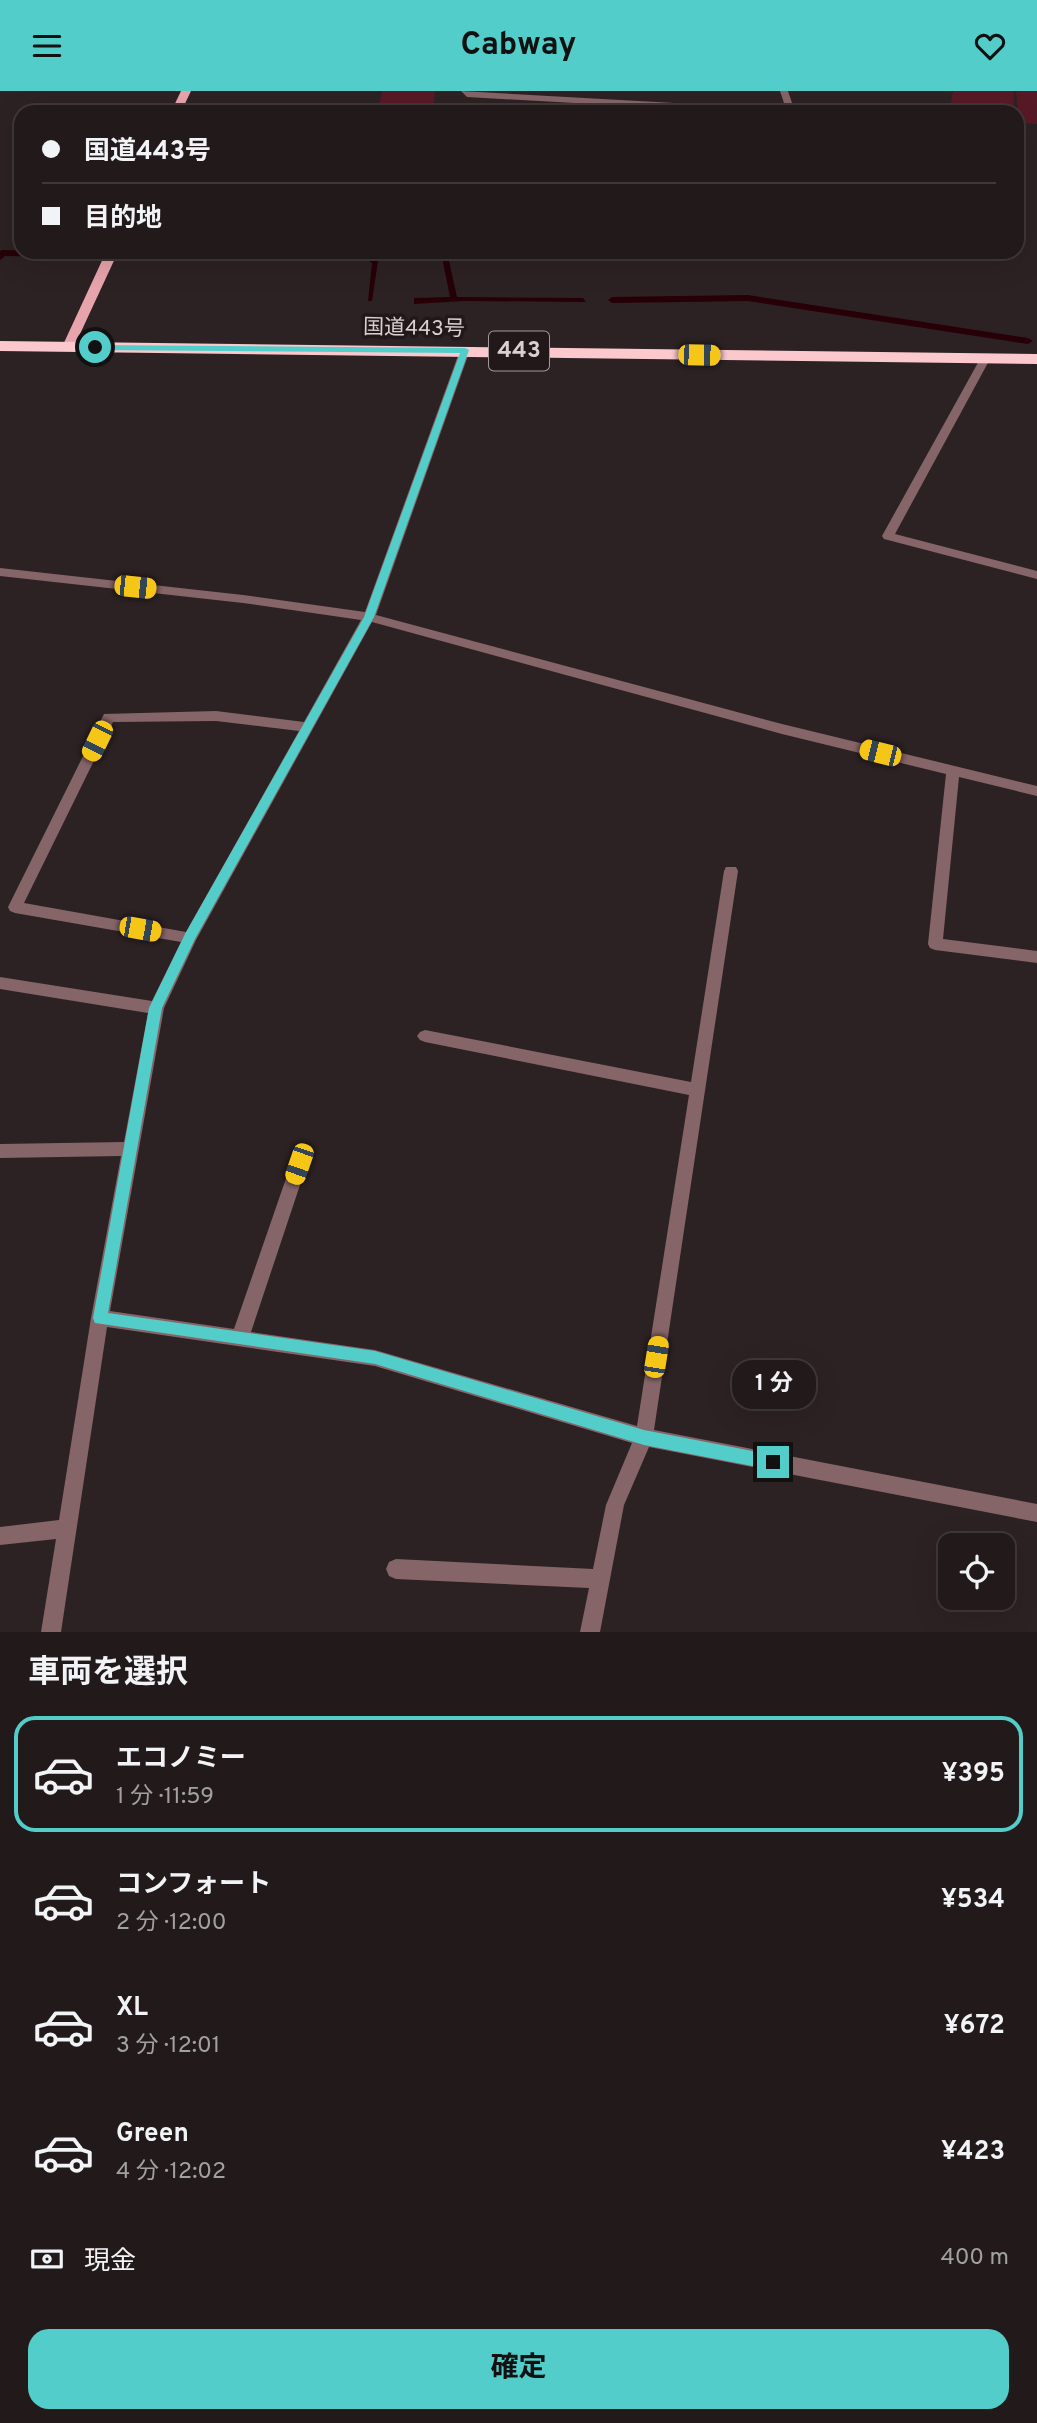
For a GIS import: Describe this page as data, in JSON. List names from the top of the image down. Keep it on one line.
{"streets":{"highway":["国道443号","443"]},"page":{"header":"Cabway","banner":["国道443号","目的地"],"bubble":"1 分","heading":"車両を選択","list":[{"name":"エコノミー","note":"1 分 · 11:59","value":"¥395"},{"name":"コンフォート","note":"2 分 · 12:00","value":"¥534"},{"name":"XL","note":"3 分 · 12:01","value":"¥672"},{"name":"Green","note":"4 分 · 12:02","value":"¥423"}],"pay":["現金","400 m"],"buttons":"確定"}}
